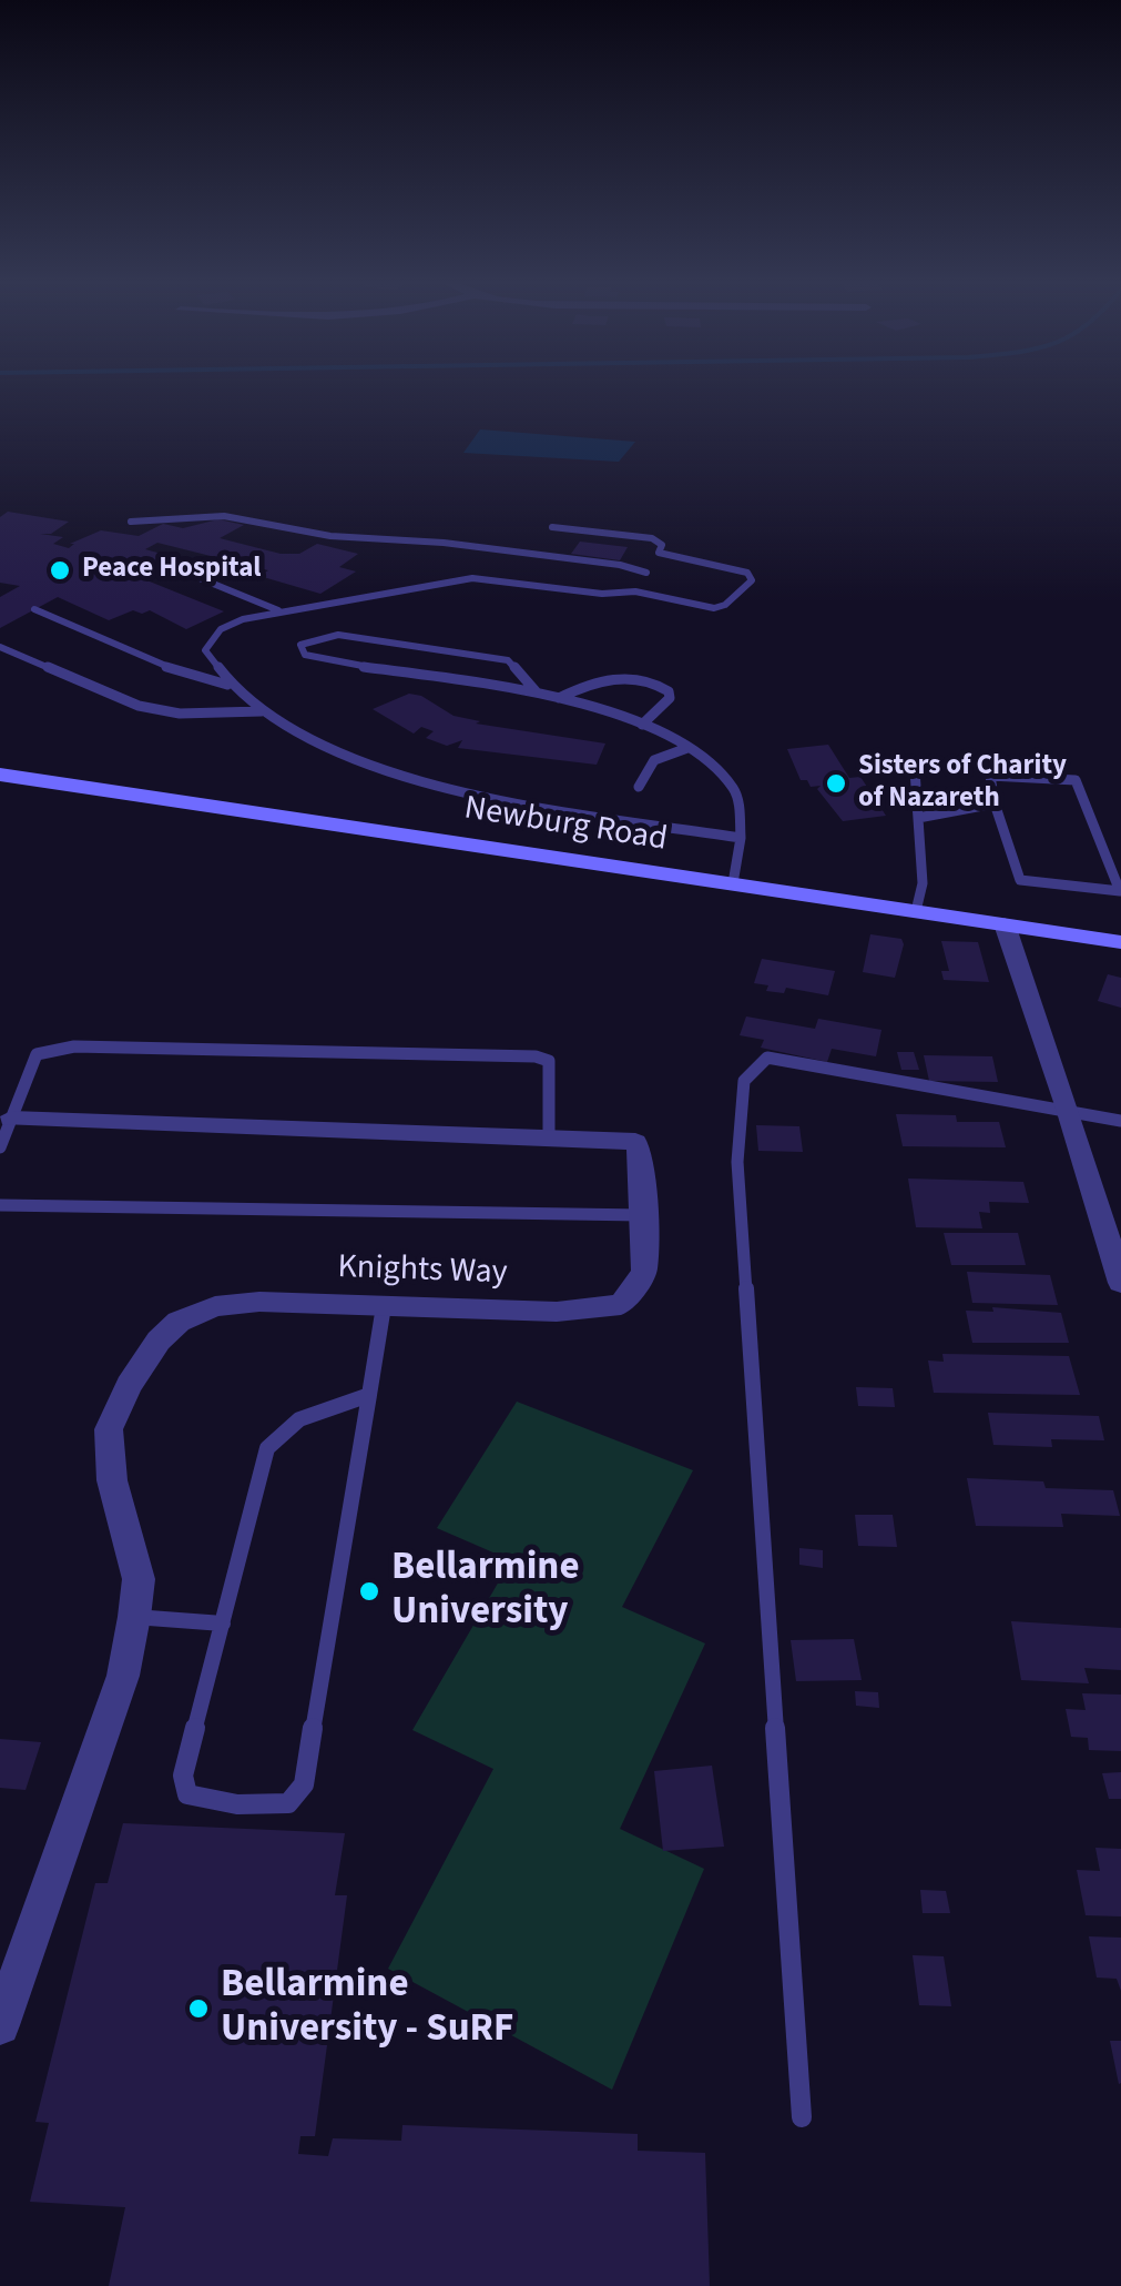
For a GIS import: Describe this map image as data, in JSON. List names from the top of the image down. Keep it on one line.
{"streets":{"main road":["Newburg Road"],"street":["Knights Way"]},"places":["Peace Hospital","Sisters of Charity of Nazareth","Bellarmine University","Bellarmine University - SuRF"]}
